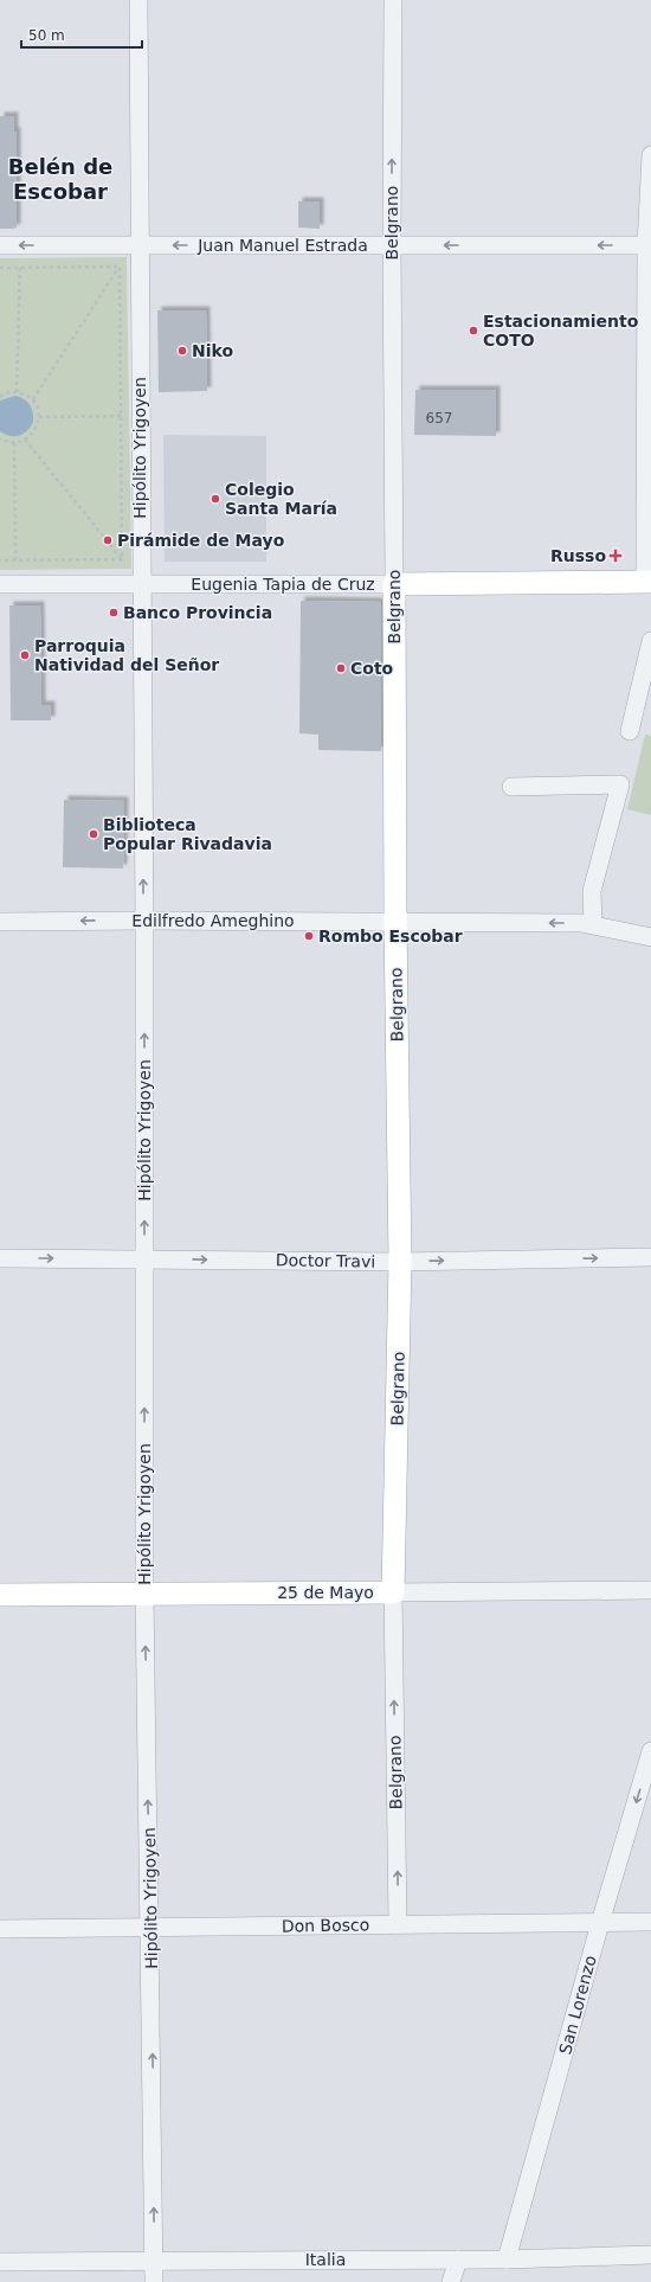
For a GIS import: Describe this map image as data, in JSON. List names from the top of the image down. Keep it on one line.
{"streets":{"main road":["Belgrano","Eugenia Tapia de Cruz","25 de Mayo"],"street":["Juan Manuel Estrada","Hipólito Yrigoyen","Edilfredo Ameghino","Doctor Travi","Don Bosco","San Lorenzo","Italia"]},"crossings":[["Belgrano","Juan Manuel Estrada"],["Belgrano","Eugenia Tapia de Cruz"],["Belgrano","Edilfredo Ameghino"],["Belgrano","Doctor Travi"],["Belgrano","25 de Mayo"],["Belgrano","Don Bosco"],["Juan Manuel Estrada","Hipólito Yrigoyen"],["Hipólito Yrigoyen","Eugenia Tapia de Cruz"],["Hipólito Yrigoyen","Edilfredo Ameghino"],["Hipólito Yrigoyen","Doctor Travi"],["Hipólito Yrigoyen","25 de Mayo"],["Hipólito Yrigoyen","Don Bosco"],["Hipólito Yrigoyen","Italia"],["Don Bosco","San Lorenzo"],["San Lorenzo","Italia"]],"one_way":["Juan Manuel Estrada","Hipólito Yrigoyen","Edilfredo Ameghino","Doctor Travi"],"districts":["Belén de Escobar"],"places":{"other":["Estacionamiento COTO","Niko","Colegio Santa María","Pirámide de Mayo","Banco Provincia","Parroquia Natividad del Señor","Coto","Biblioteca Popular Rivadavia","Rombo Escobar"],"health":["Russo"]},"house_numbers":["657"],"scale_bar":"50 m"}
